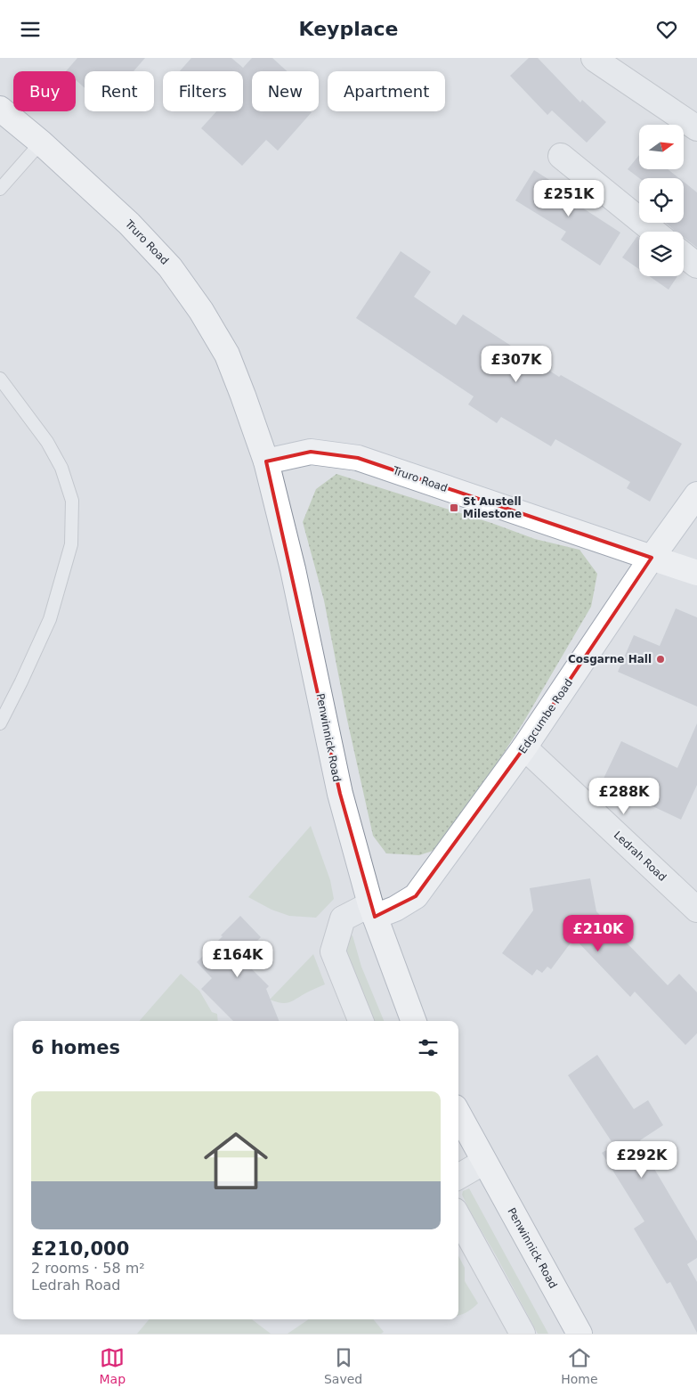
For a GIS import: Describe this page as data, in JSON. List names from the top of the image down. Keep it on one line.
{"streets":{"main road":["Truro Road","Edgcumbe Road","Penwinnick Road"],"street":["Ledrah Road"]},"crossings":[["Truro Road","Edgcumbe Road"],["Truro Road","Penwinnick Road"],["Edgcumbe Road","Penwinnick Road"],["Edgcumbe Road","Ledrah Road"]],"places":{"transit":["St Austell Milestone"],"other":["Cosgarne Hall"]},"north":"right","page":{"header":"Keyplace","chip":["Buy","Rent","Filters","New","Apartment"],"price":["£251K","£307K","£288K","£210K","£164K","£292K"],"heading":"6 homes","list":[{"name":"£210,000","note":"2 rooms · 58 m² · Ledrah Road"}],"tabs":["Map","Saved","Home"]}}
